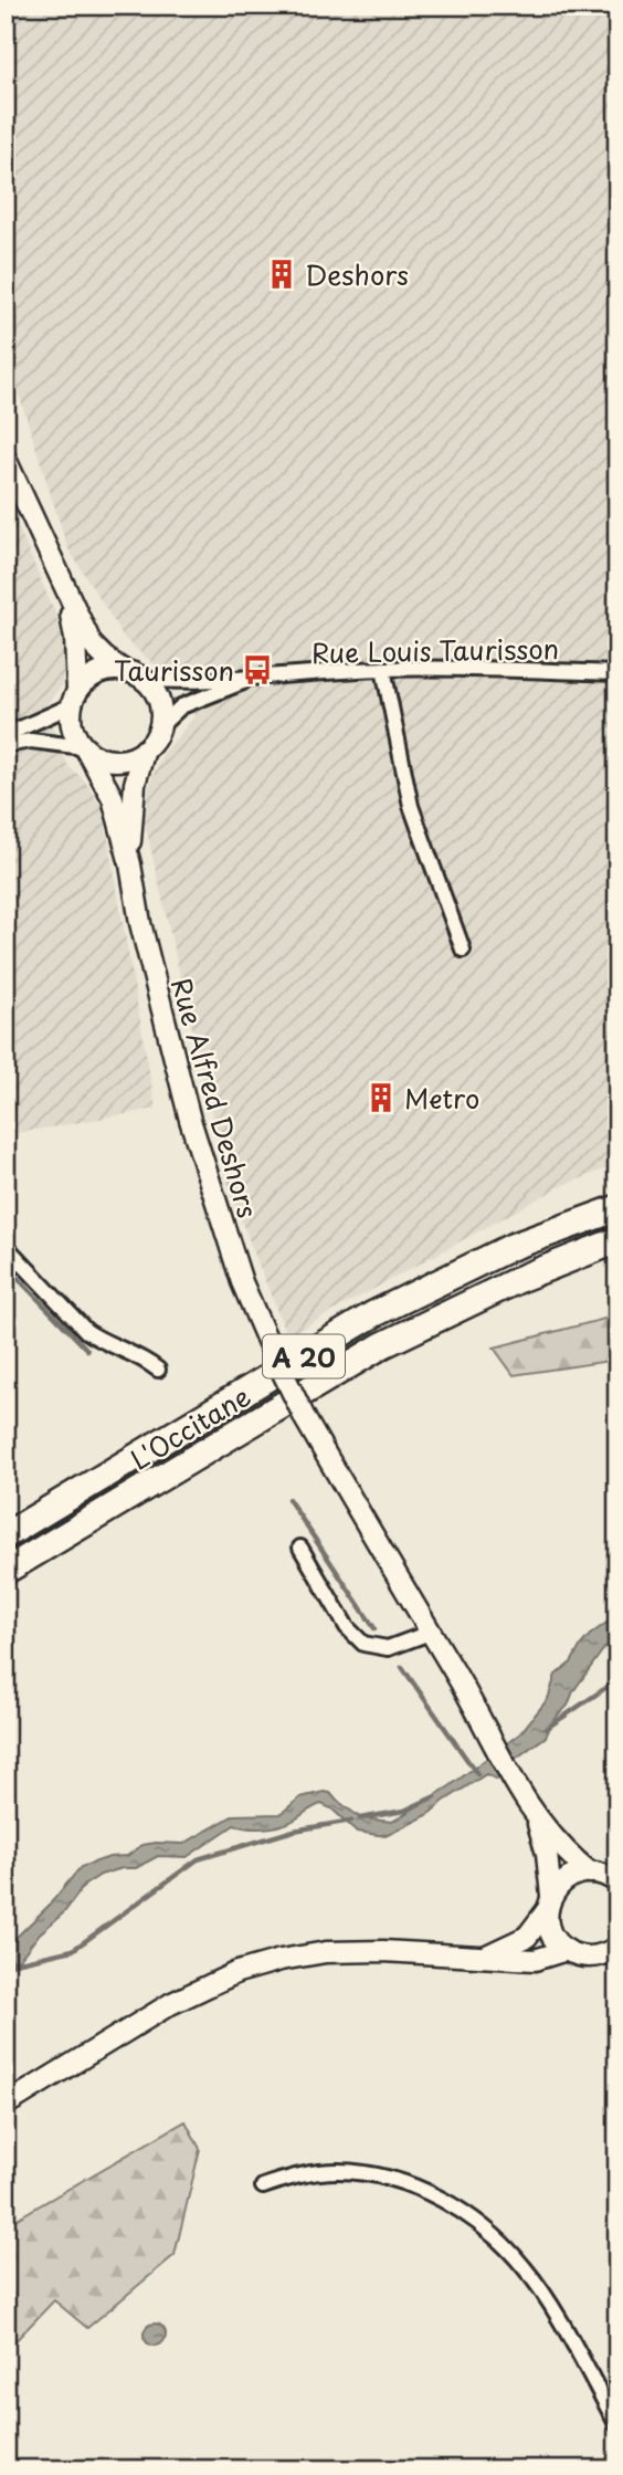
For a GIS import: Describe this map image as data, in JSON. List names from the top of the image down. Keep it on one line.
{"streets":{"highway":["A 20","L'Occitane"],"main road":["Rue Alfred Deshors"],"street":["Rue Louis Taurisson"]},"places":{"building":["Deshors","Metro"],"bus stop":["Taurisson"]}}
